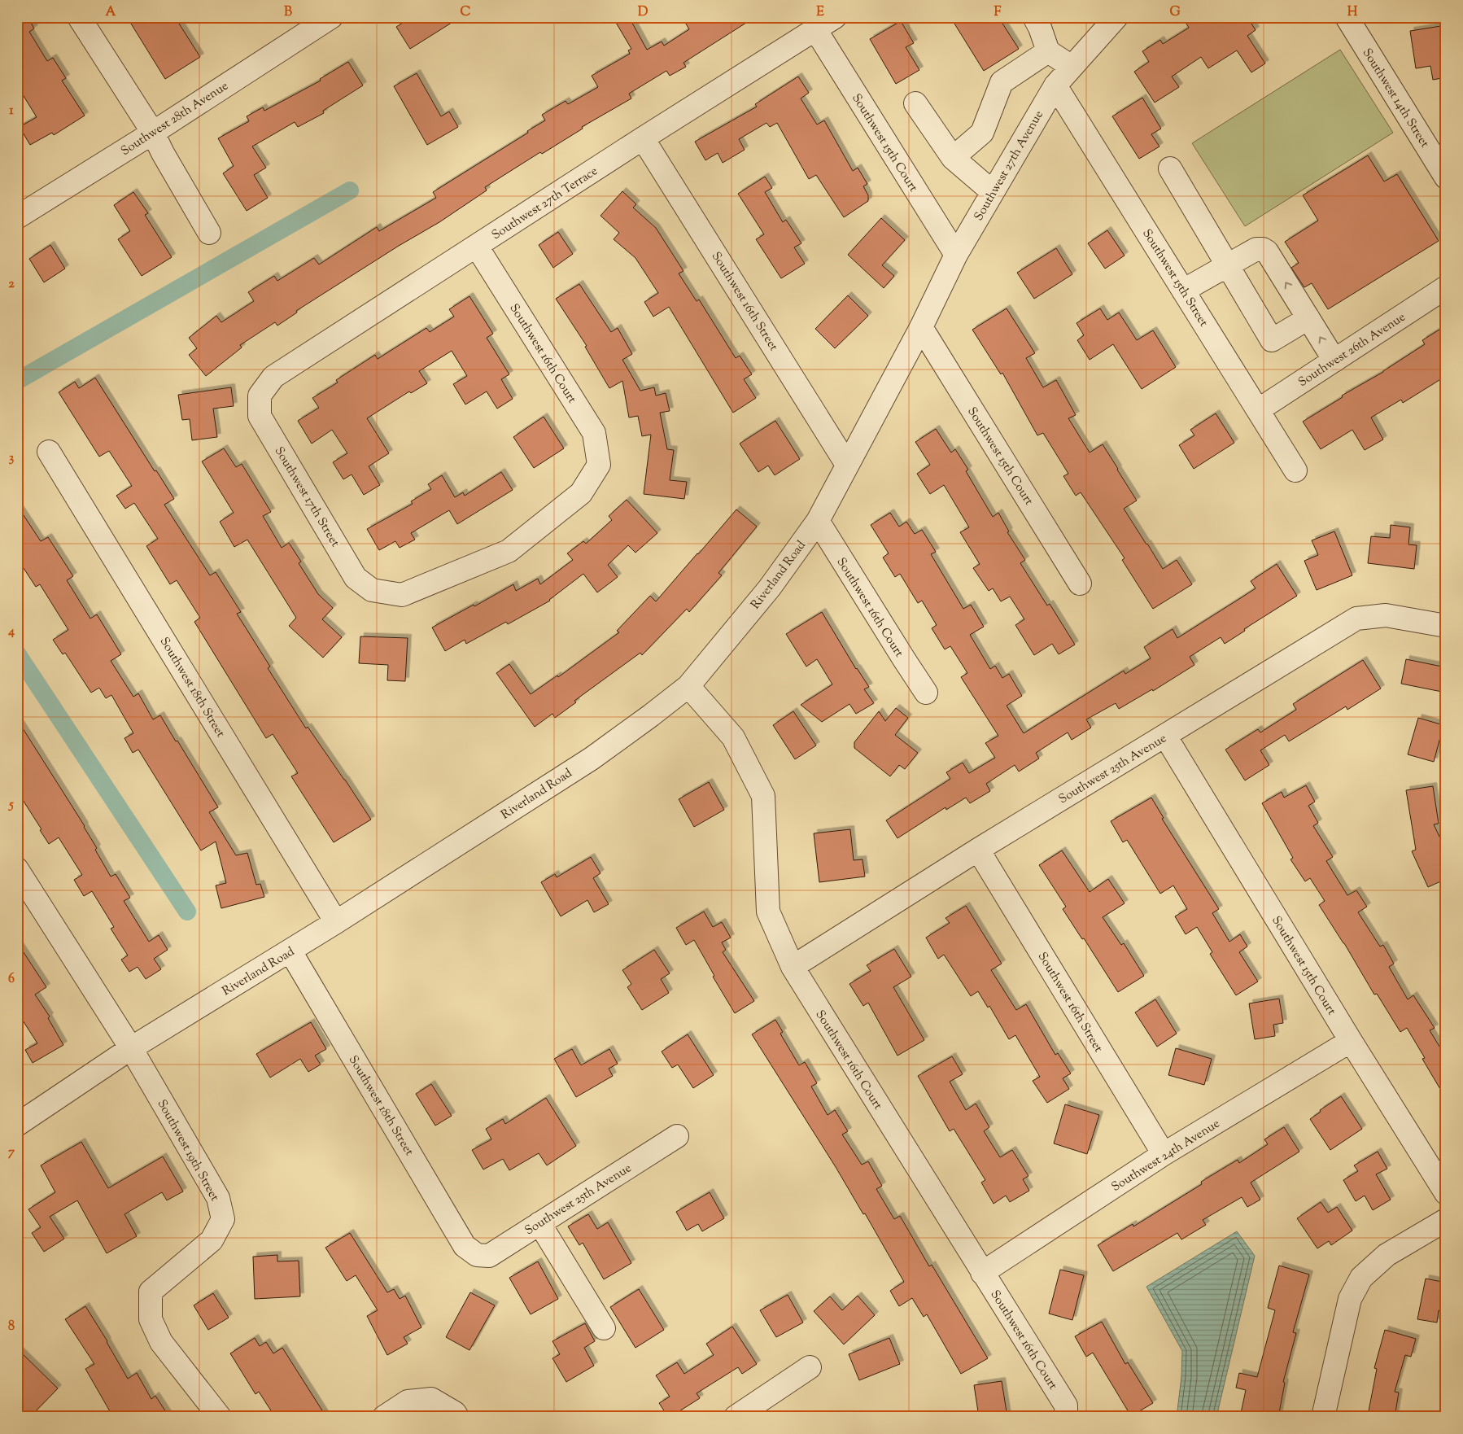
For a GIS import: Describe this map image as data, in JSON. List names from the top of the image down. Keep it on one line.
{"streets":{"street":["Southwest 14th Street","Southwest 28th Avenue","Southwest 15th Court","Southwest 27th Avenue","Southwest 27th Terrace","Southwest 15th Street","Southwest 16th Street","Southwest 26th Avenue","Southwest 16th Court","Southwest 17th Street","Riverland Road","Southwest 18th Street","Southwest 25th Avenue","Southwest 19th Street","Southwest 24th Avenue"]},"crossings":[["Southwest 15th Court","Southwest 27th Avenue"],["Southwest 15th Court","Southwest 27th Terrace"],["Southwest 15th Court","Riverland Road"],["Southwest 15th Court","Southwest 25th Avenue"],["Southwest 15th Court","Southwest 24th Avenue"],["Southwest 27th Avenue","Southwest 15th Street"],["Southwest 27th Avenue","Riverland Road"],["Southwest 27th Terrace","Southwest 16th Street"],["Southwest 27th Terrace","Southwest 16th Court"],["Southwest 27th Terrace","Southwest 17th Street"],["Southwest 15th Street","Southwest 26th Avenue"],["Southwest 16th Street","Riverland Road"],["Southwest 16th Street","Southwest 25th Avenue"],["Southwest 16th Street","Southwest 24th Avenue"],["Southwest 16th Court","Southwest 17th Street"],["Southwest 16th Court","Riverland Road"],["Southwest 16th Court","Southwest 25th Avenue"],["Southwest 16th Court","Southwest 24th Avenue"],["Riverland Road","Southwest 18th Street"],["Riverland Road","Southwest 19th Street"],["Southwest 18th Street","Southwest 25th Avenue"]],"grid":{"columns":["A","B","C","D","E","F","G","H"],"rows":["1","2","3","4","5","6","7","8"]}}
